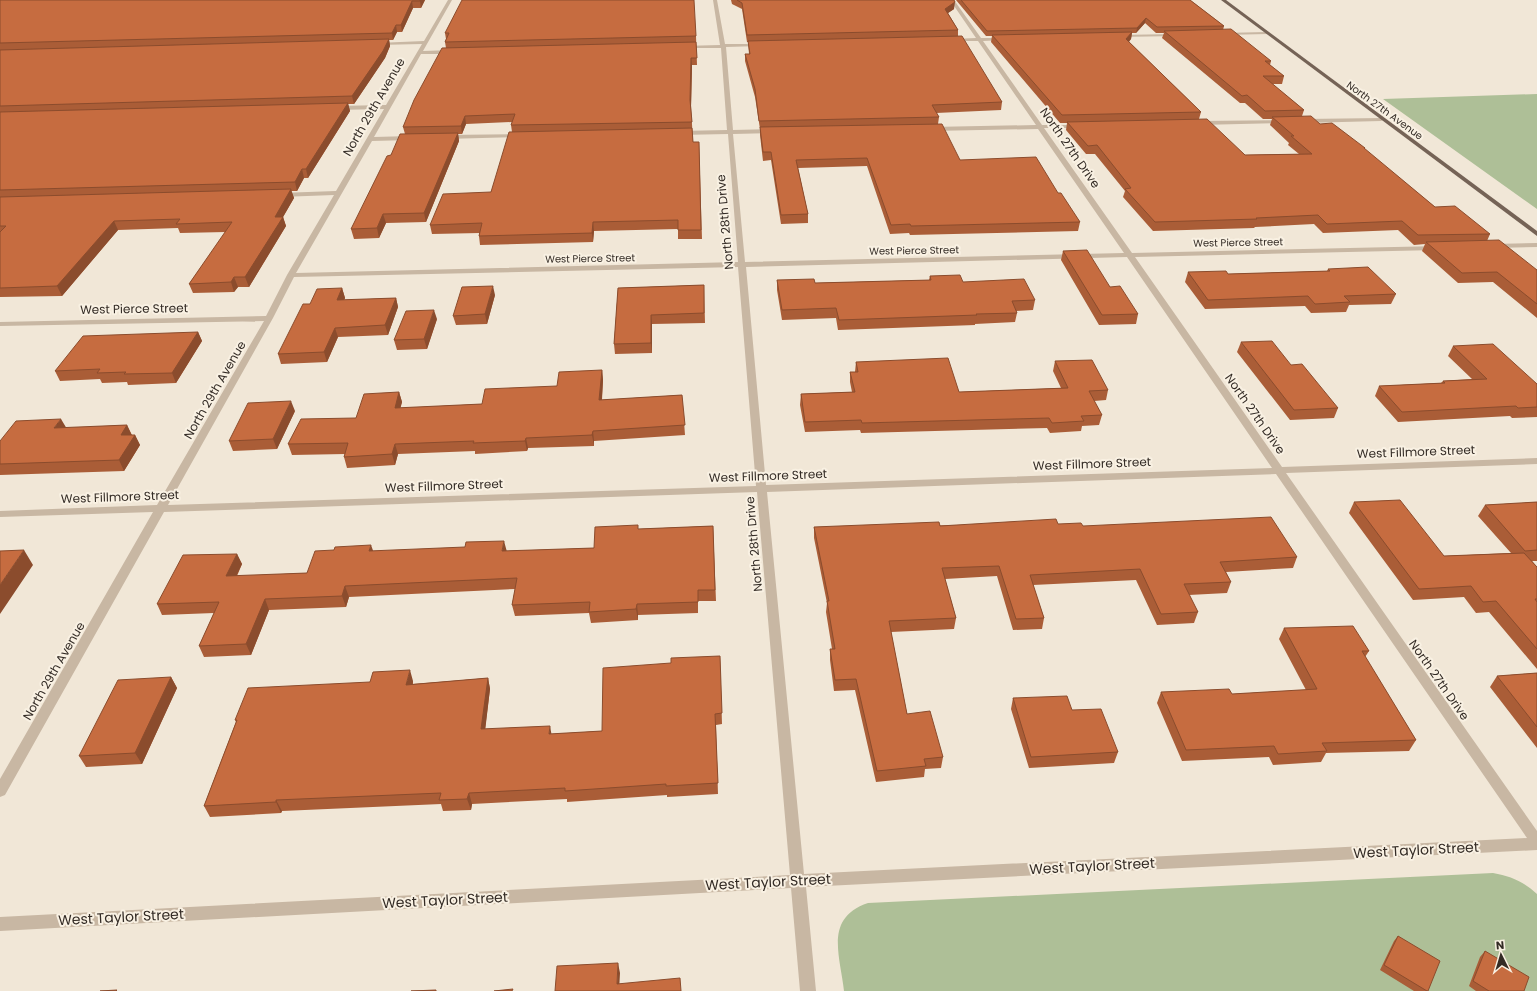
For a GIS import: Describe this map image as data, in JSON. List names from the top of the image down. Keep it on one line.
{"streets":{"main road":["North 27th Avenue"],"street":["North 29th Avenue","North 27th Drive","North 28th Drive","West Pierce Street","West Fillmore Street","West Taylor Street"]},"crossings":[["North 29th Avenue","West Pierce Street"],["North 29th Avenue","West Fillmore Street"],["North 27th Drive","West Pierce Street"],["North 27th Drive","West Fillmore Street"],["North 27th Drive","West Taylor Street"],["North 28th Drive","West Pierce Street"],["North 28th Drive","West Fillmore Street"],["North 28th Drive","West Taylor Street"]],"north":"top"}
